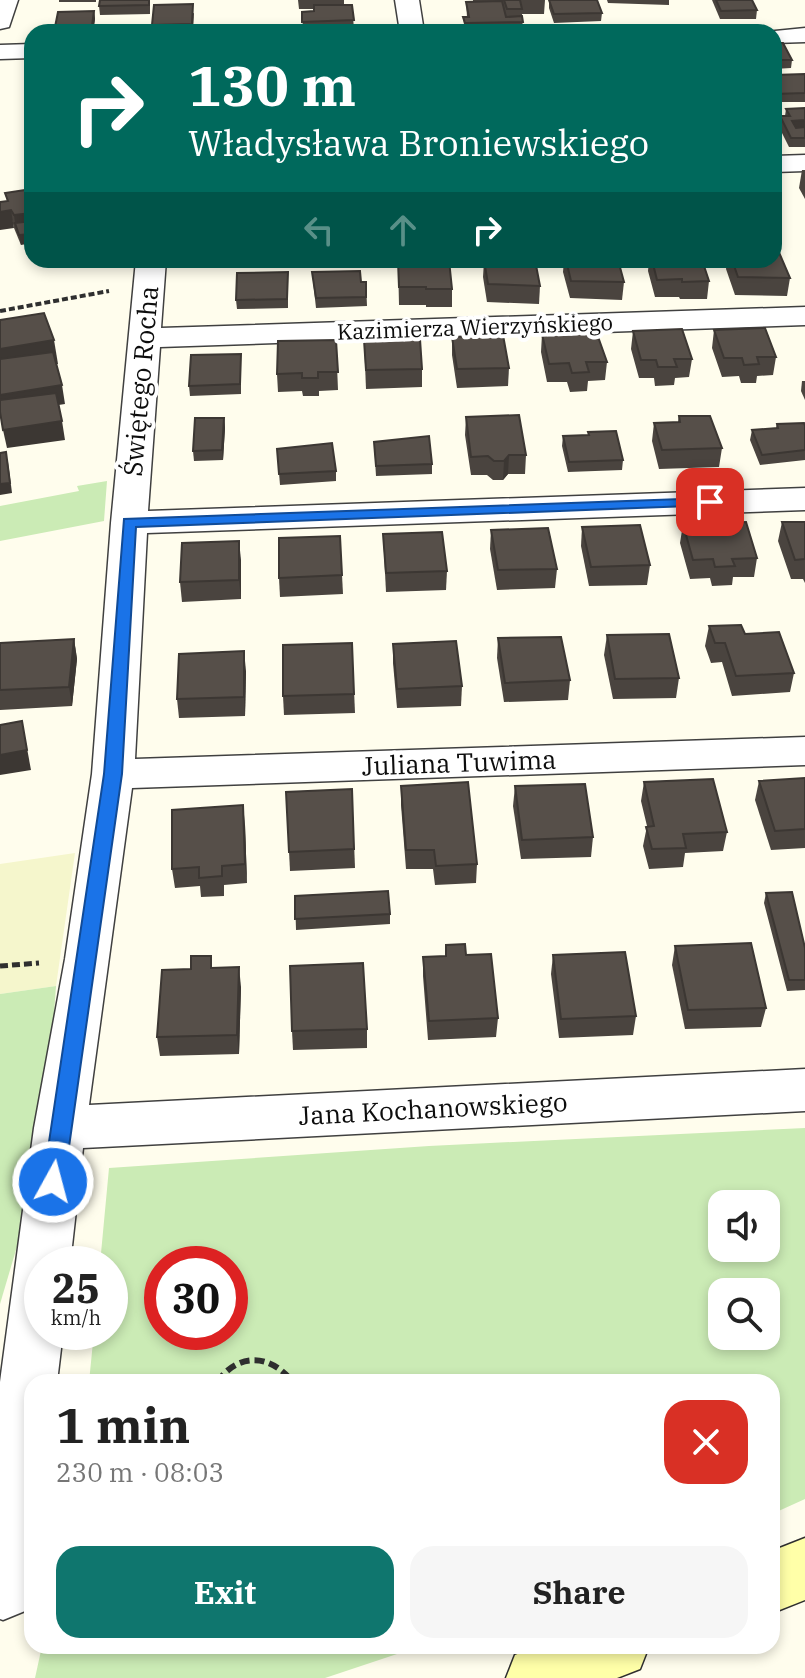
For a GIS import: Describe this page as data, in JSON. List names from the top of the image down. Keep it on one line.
{"streets":{"street":["Kazimierza Wierzyńskiego","Świętego Rocha","Juliana Tuwima","Jana Kochanowskiego"]},"crossings":[["Kazimierza Wierzyńskiego","Świętego Rocha"],["Świętego Rocha","Juliana Tuwima"],["Świętego Rocha","Jana Kochanowskiego"]],"page":{"turn":["130 m","Władysława Broniewskiego"],"speed":"25 km/h","limit":"30","heading":["1 min","230 m · 08:03"],"buttons":["Exit","Share"]}}
